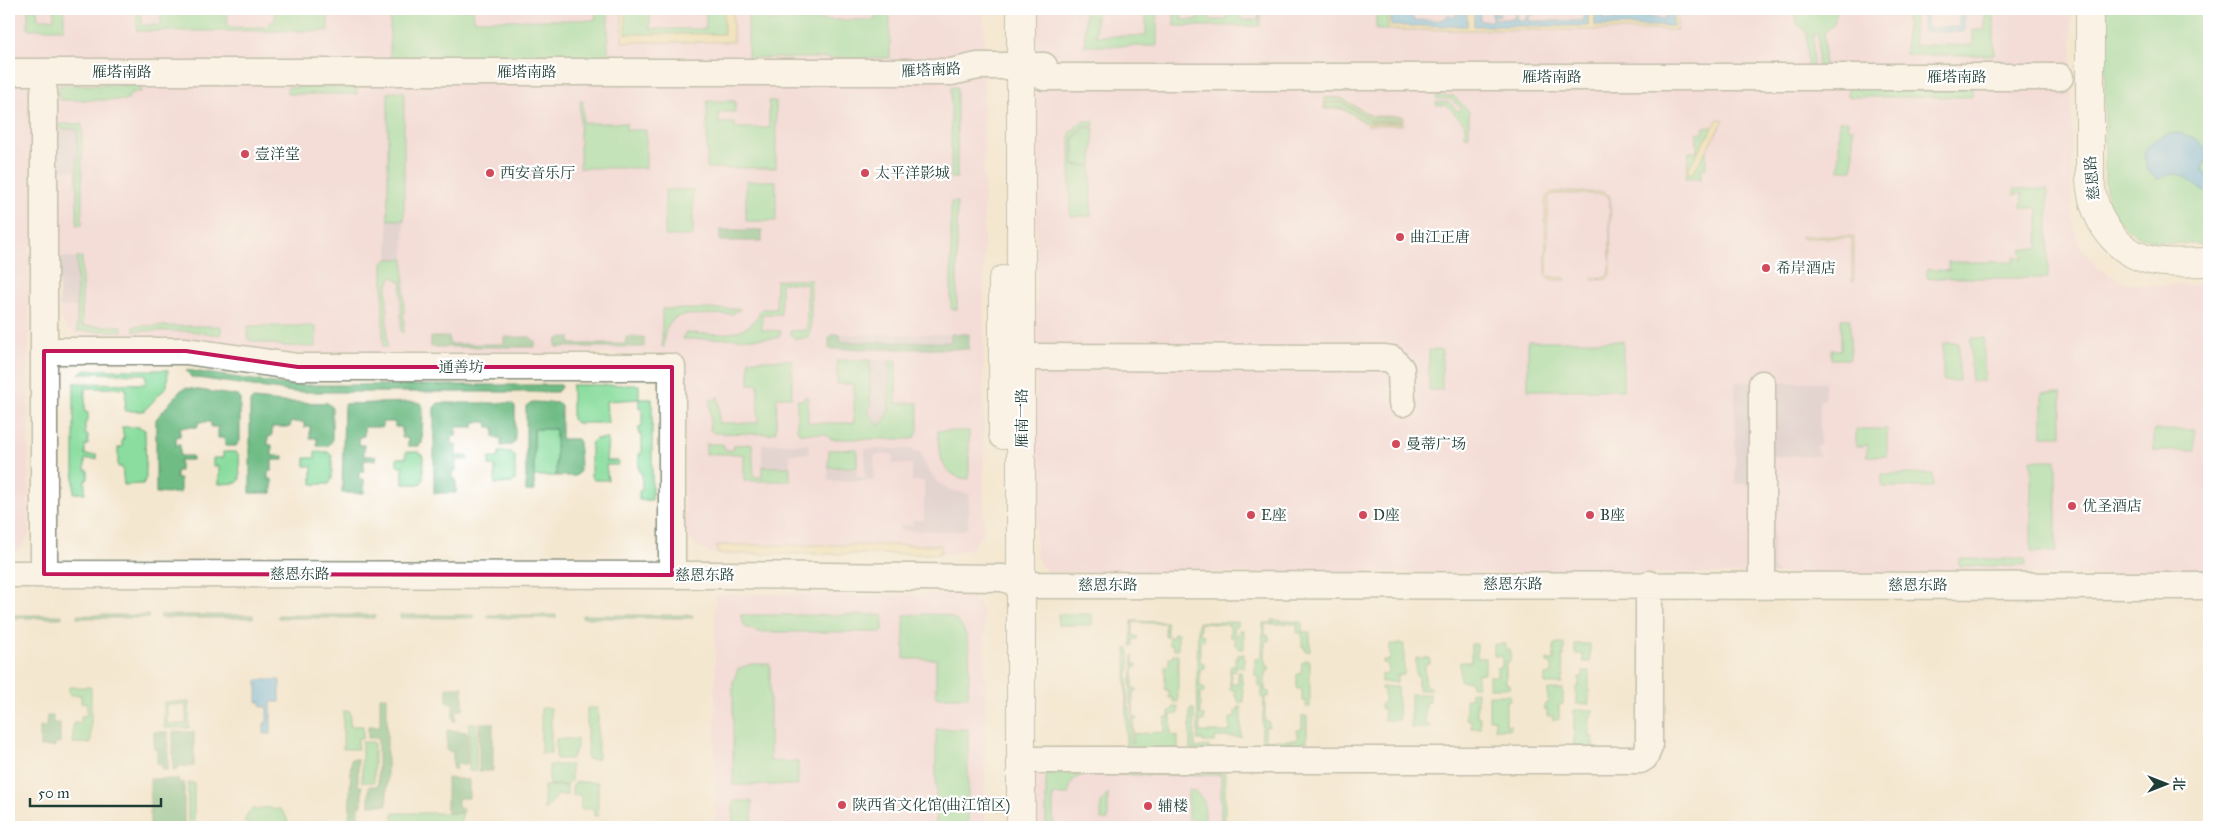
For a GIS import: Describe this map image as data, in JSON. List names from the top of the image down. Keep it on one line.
{"streets":{"main road":["慈恩路","雁南一路"],"street":["雁塔南路","通善坊","慈恩东路"]},"crossings":[["雁塔南路","雁南一路"],["通善坊","慈恩东路"],["雁南一路","慈恩东路"]],"places":["壹洋堂","西安音乐厅","太平洋影城","曲江正唐","希岸酒店","曼蒂广场","优圣酒店","E座","D座","B座","陕西省文化馆(曲江馆区)","辅楼"],"scale_bar":"50 m","north":"right"}
